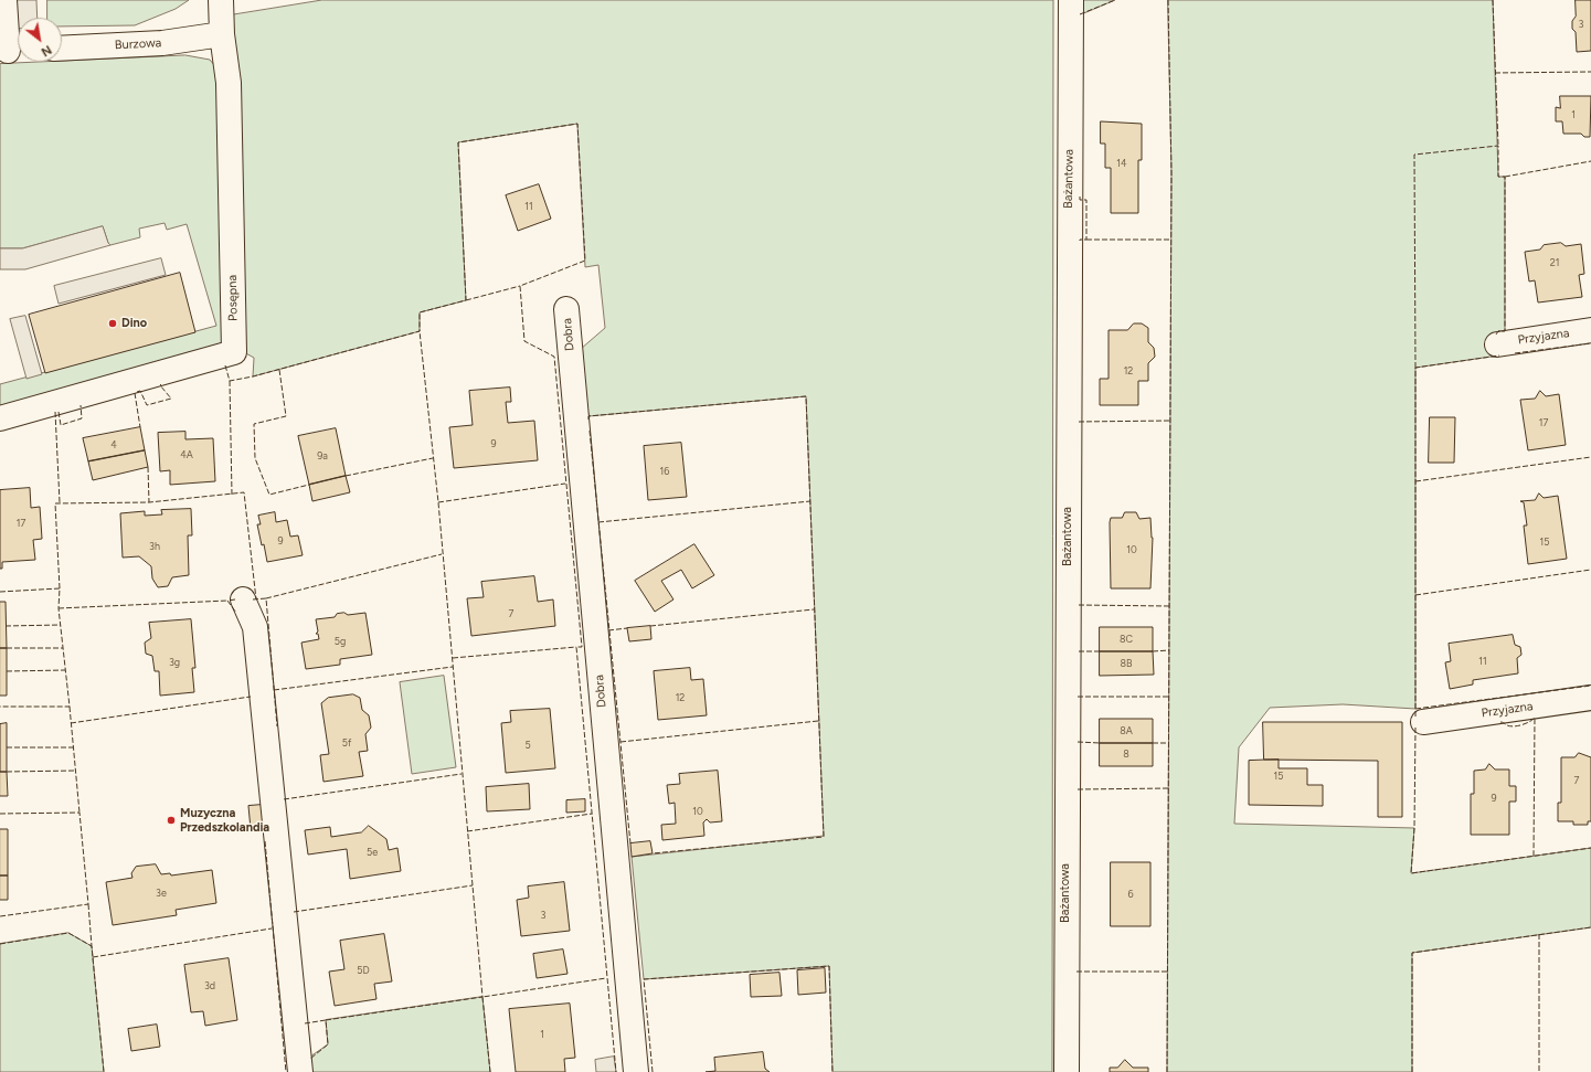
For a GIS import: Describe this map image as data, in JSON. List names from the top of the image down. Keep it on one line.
{"streets":{"street":["Burzowa","Bażantowa","Posępna","Dobra","Przyjazna"]},"crossings":[["Burzowa","Posępna"]],"places":["Dino","Muzyczna Przedszkolandia"],"house_numbers":["3","1","14","11","21","12","17","9","4","4A","9a","16","17","9","15","3h","10","7","8C","5g","11","3g","8B","12","8A","5f","5","8","15","7","9","10","5e","3e","6","3","5D","3d","1"],"north":"bottom right"}
